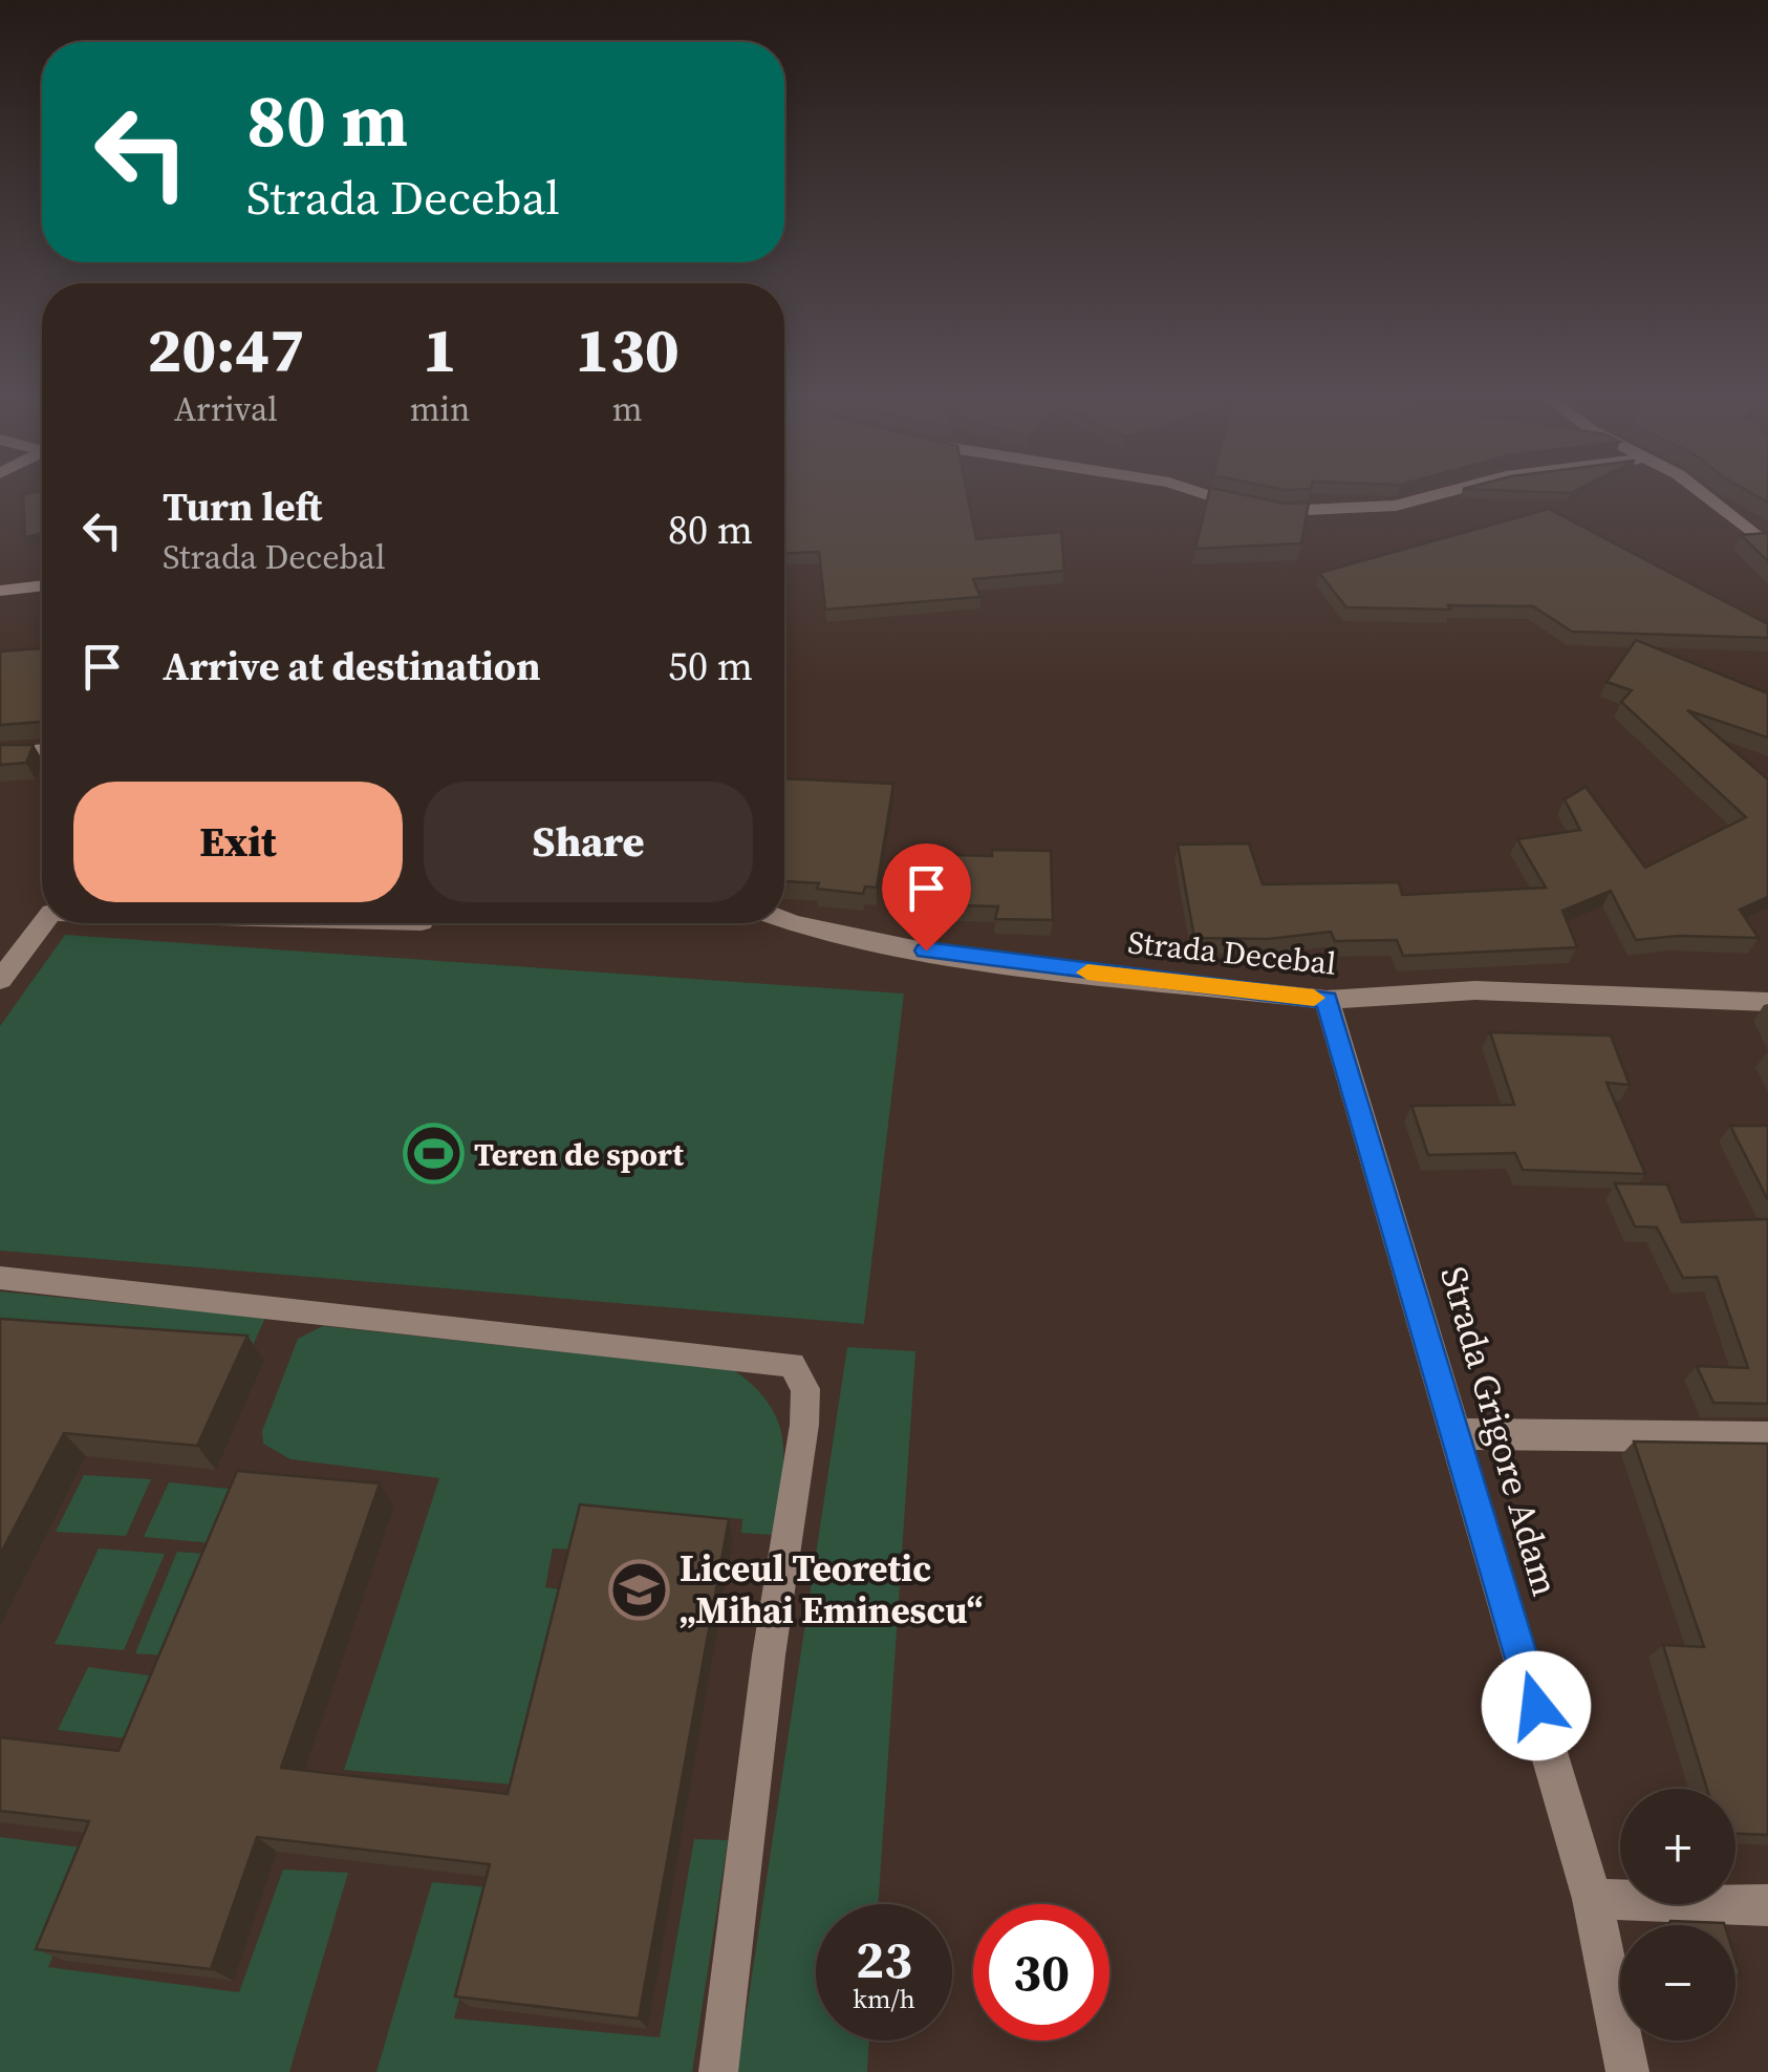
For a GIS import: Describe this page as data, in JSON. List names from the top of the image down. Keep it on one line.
{"streets":{"street":["Strada Decebal","Strada Grigore Adam"]},"crossings":[["Strada Decebal","Strada Grigore Adam"]],"places":{"sports":["Teren de sport"],"school or university":["Liceul Teoretic „Mihai Eminescu“"]},"page":{"turn":["80 m","Strada Decebal"],"eta":["20:47","Arrival","1","min","130","m"],"list":[{"name":"Turn left","note":"Strada Decebal","value":"80 m"},{"name":"Arrive at destination","value":"50 m"}],"buttons":["Exit","Share"],"map_buttons":["+","−"],"speed":"23 km/h","limit":"30"}}
